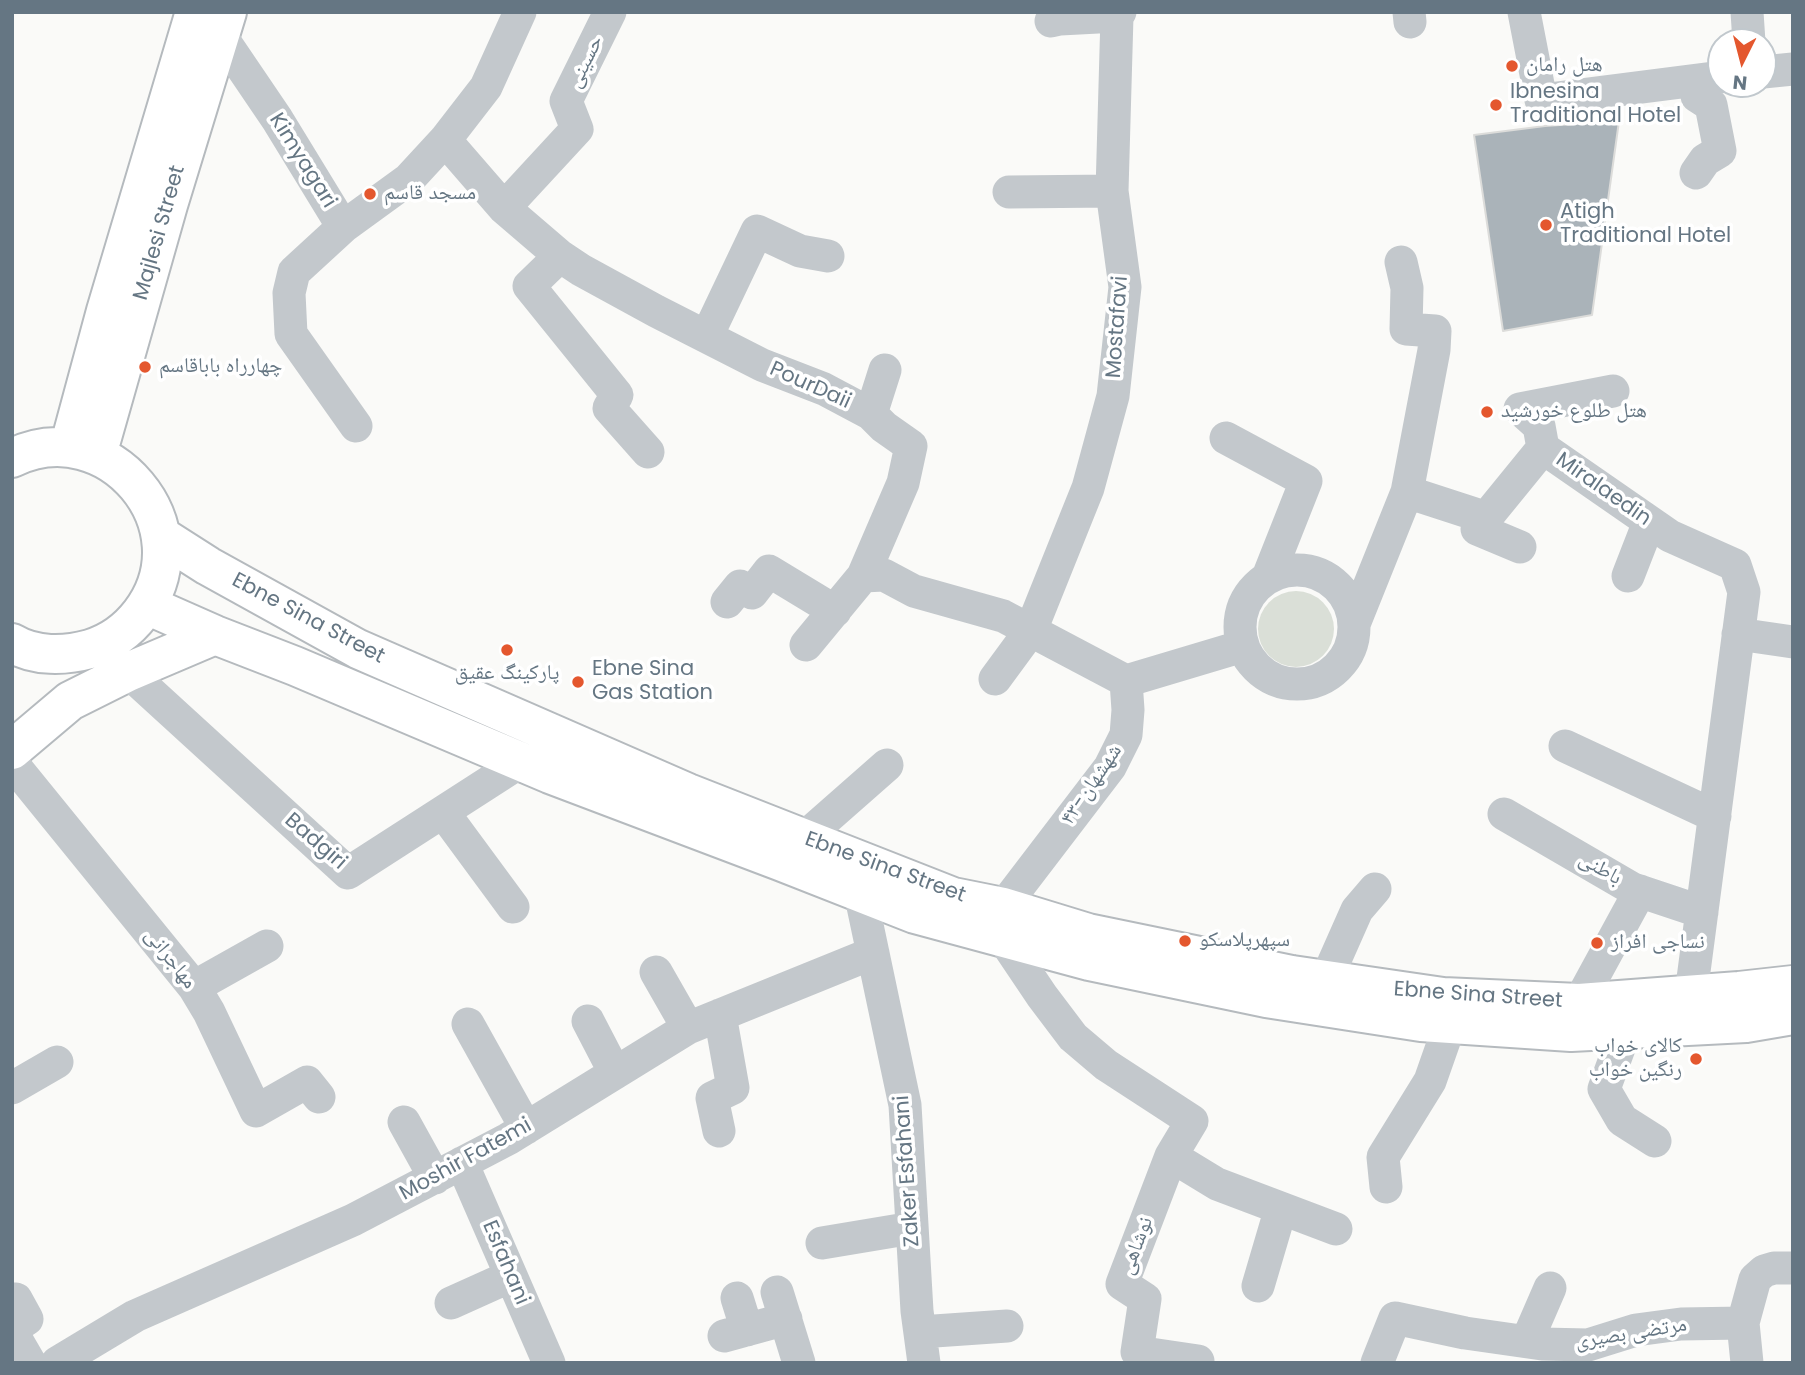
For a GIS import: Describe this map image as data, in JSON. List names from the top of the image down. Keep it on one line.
{"streets":{"main road":["Majlesi Street","Ebne Sina Street"],"street":["حسینی","Kimyagari","Mostafavi","PourDaii","Miralaedin","۴۳-شهشهان","Badgiri","باطنی","مهاجرانی","Moshir Fatemi","Zaker Esfahani","نوشاهی","Esfahani","مرتضی بصیری"]},"crossings":[["حسینی","PourDaii"],["Kimyagari","Majlesi Street"],["Miralaedin","Ebne Sina Street"],["Miralaedin","باطنی"],["Ebne Sina Street","۴۳-شهشهان"],["Ebne Sina Street","Badgiri"],["Ebne Sina Street","Zaker Esfahani"],["Moshir Fatemi","Zaker Esfahani"],["Moshir Fatemi","Esfahani"]],"places":["هتل رامان","Ibnesina Traditional Hotel","مسجد قاسم","Atigh Traditional Hotel","چهارراه باباقاسم","هتل طلوع خورشید","پارکینگ عقیق","Ebne Sina Gas Station","سپهرپلاسکو","نساجی افراز","کالای خواب رنگین خواب"],"north":"bottom"}
